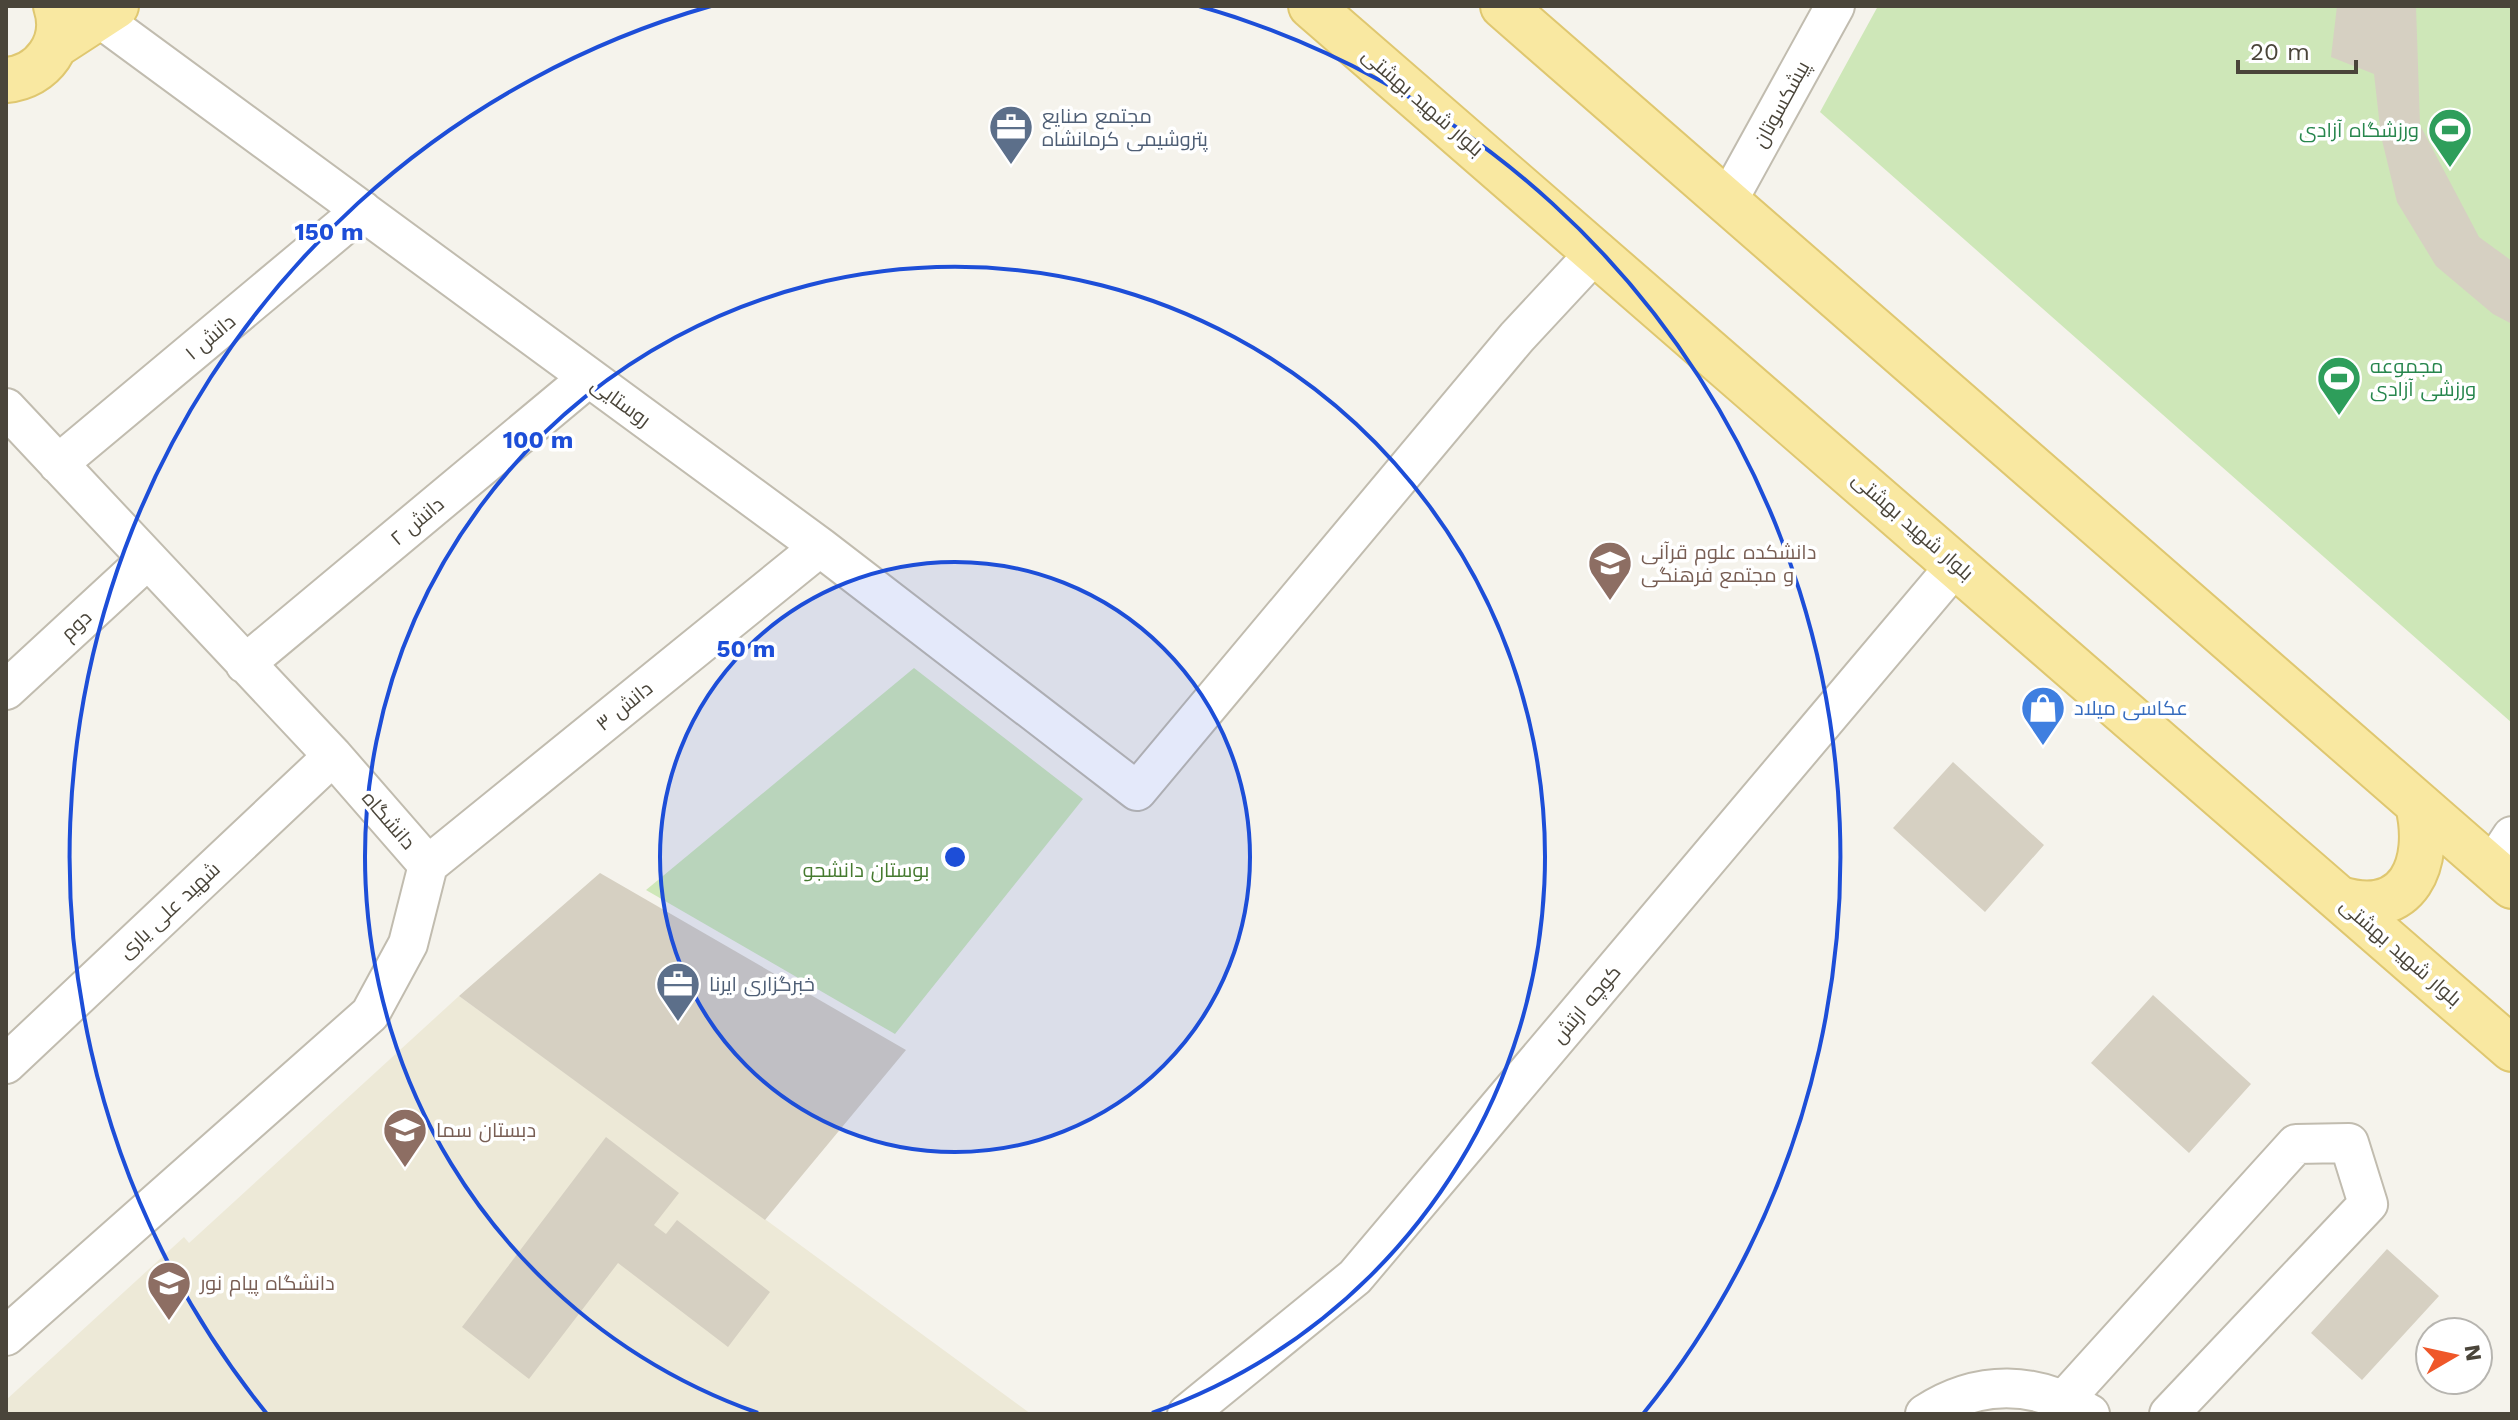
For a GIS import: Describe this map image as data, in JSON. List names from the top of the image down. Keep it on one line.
{"streets":{"main road":["بلوار شهید بهشتی"],"street":["پیشکسوتان","دانش ۱","روستایی","دانش ۲","دوم","دانش ۳","دانشگاه","شهید علی یاری","کوچه ارتش"]},"crossings":[["بلوار شهید بهشتی","روستایی"],["بلوار شهید بهشتی","کوچه ارتش"],["دانش ۱","روستایی"],["دانش ۱","دانشگاه"],["روستایی","دانش ۲"],["روستایی","دانش ۳"],["دانش ۲","دانشگاه"],["دوم","دانشگاه"],["دانش ۳","دانشگاه"],["دانشگاه","شهید علی یاری"]],"parks":["بوستان دانشجو"],"places":{"office":["مجتمع صنایع پتروشیمی کرمانشاه","خبرگزاری ایرنا"],"sports":["ورزشگاه آزادی","مجموعه ورزشی آزادی"],"school or university":["دانشکده علوم قرآنی و مجتمع فرهنگی","دبستان سما","دانشگاه پیام نور"],"shop":["عکاسی میلاد"]},"scale_bar":"20 m","north":"right","rings":["150 m","100 m","50 m"]}
